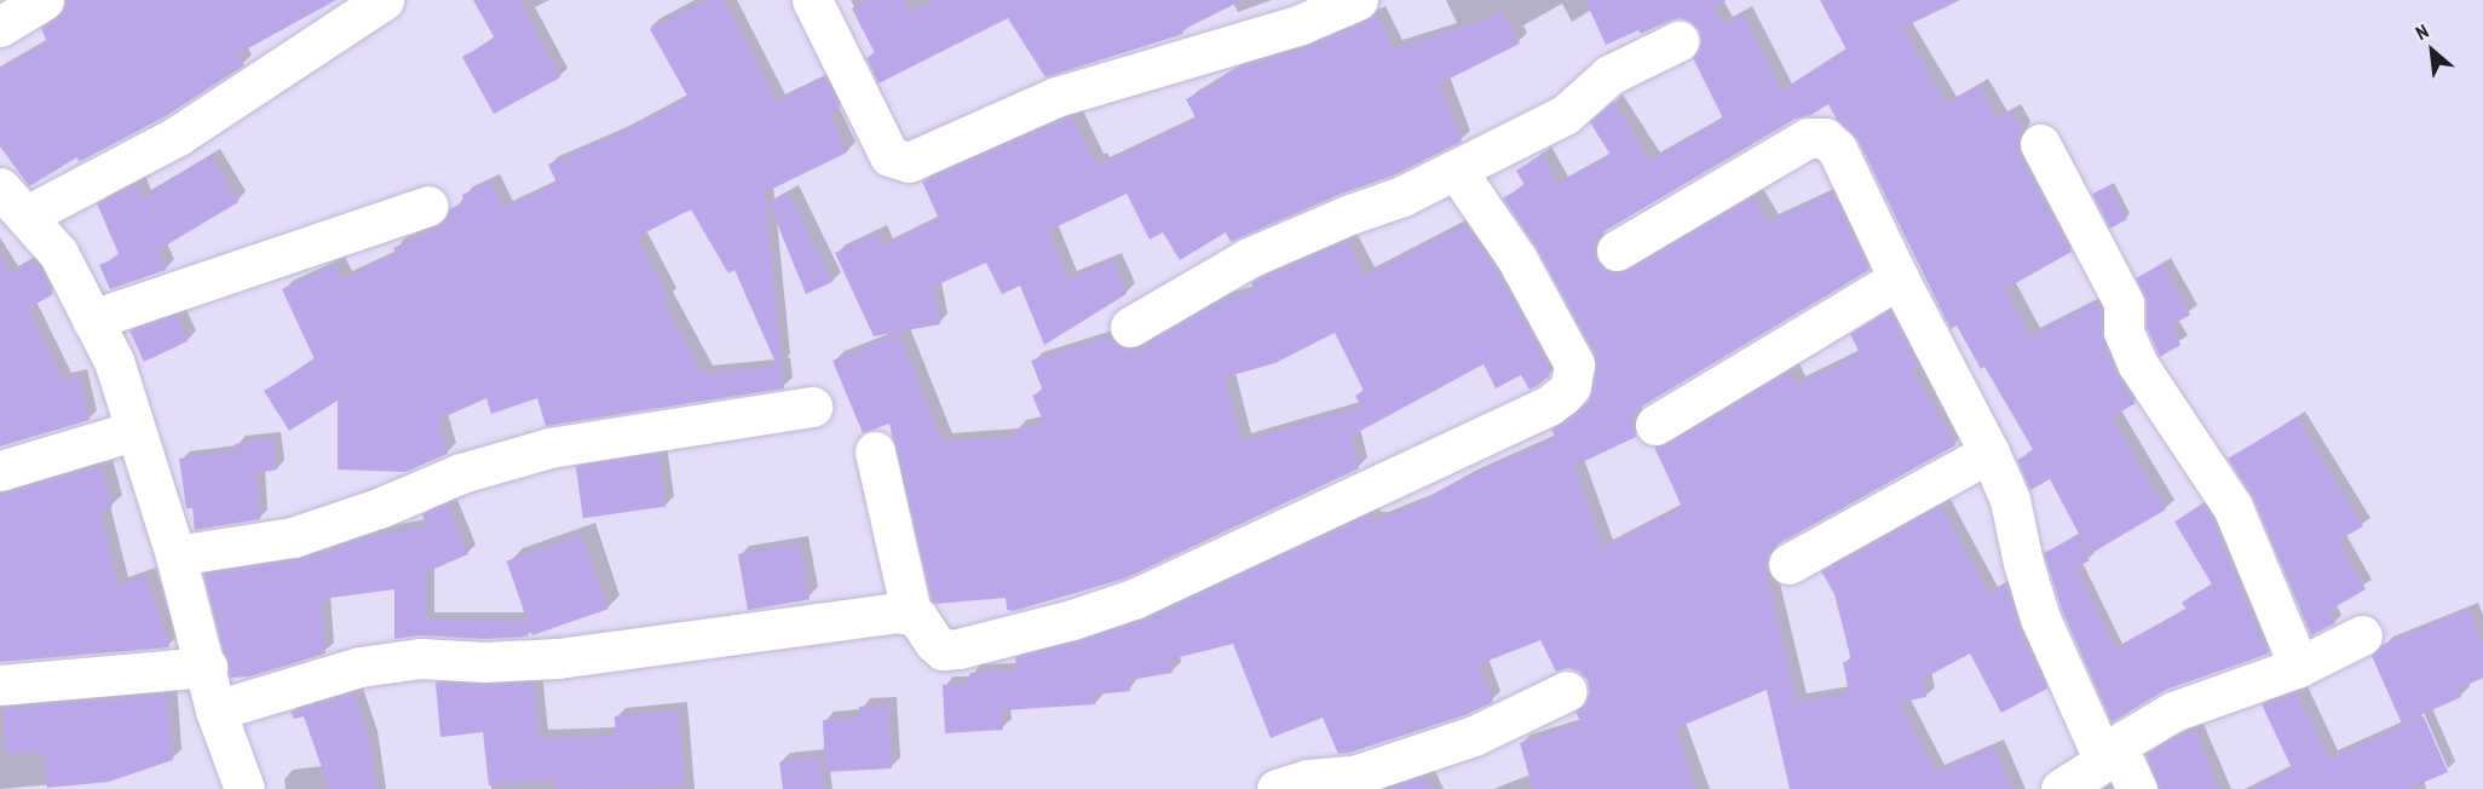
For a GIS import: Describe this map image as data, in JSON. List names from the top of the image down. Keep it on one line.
{"north":"top left"}
